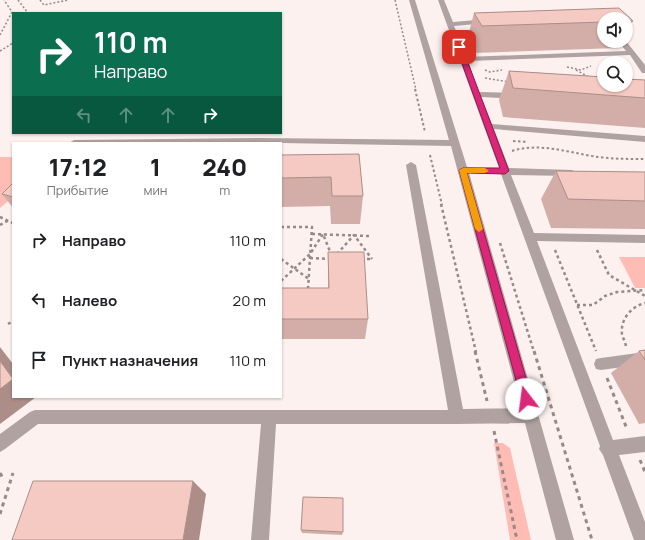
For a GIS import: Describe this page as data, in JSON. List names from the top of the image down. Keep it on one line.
{"page":{"turn":["110 m","Направо"],"eta":["17:12","Прибытие","1","мин","240","m"],"list":[{"name":"Направо","value":"110 m"},{"name":"Налево","value":"20 m"},{"name":"Пункт назначения","value":"110 m"}]}}
